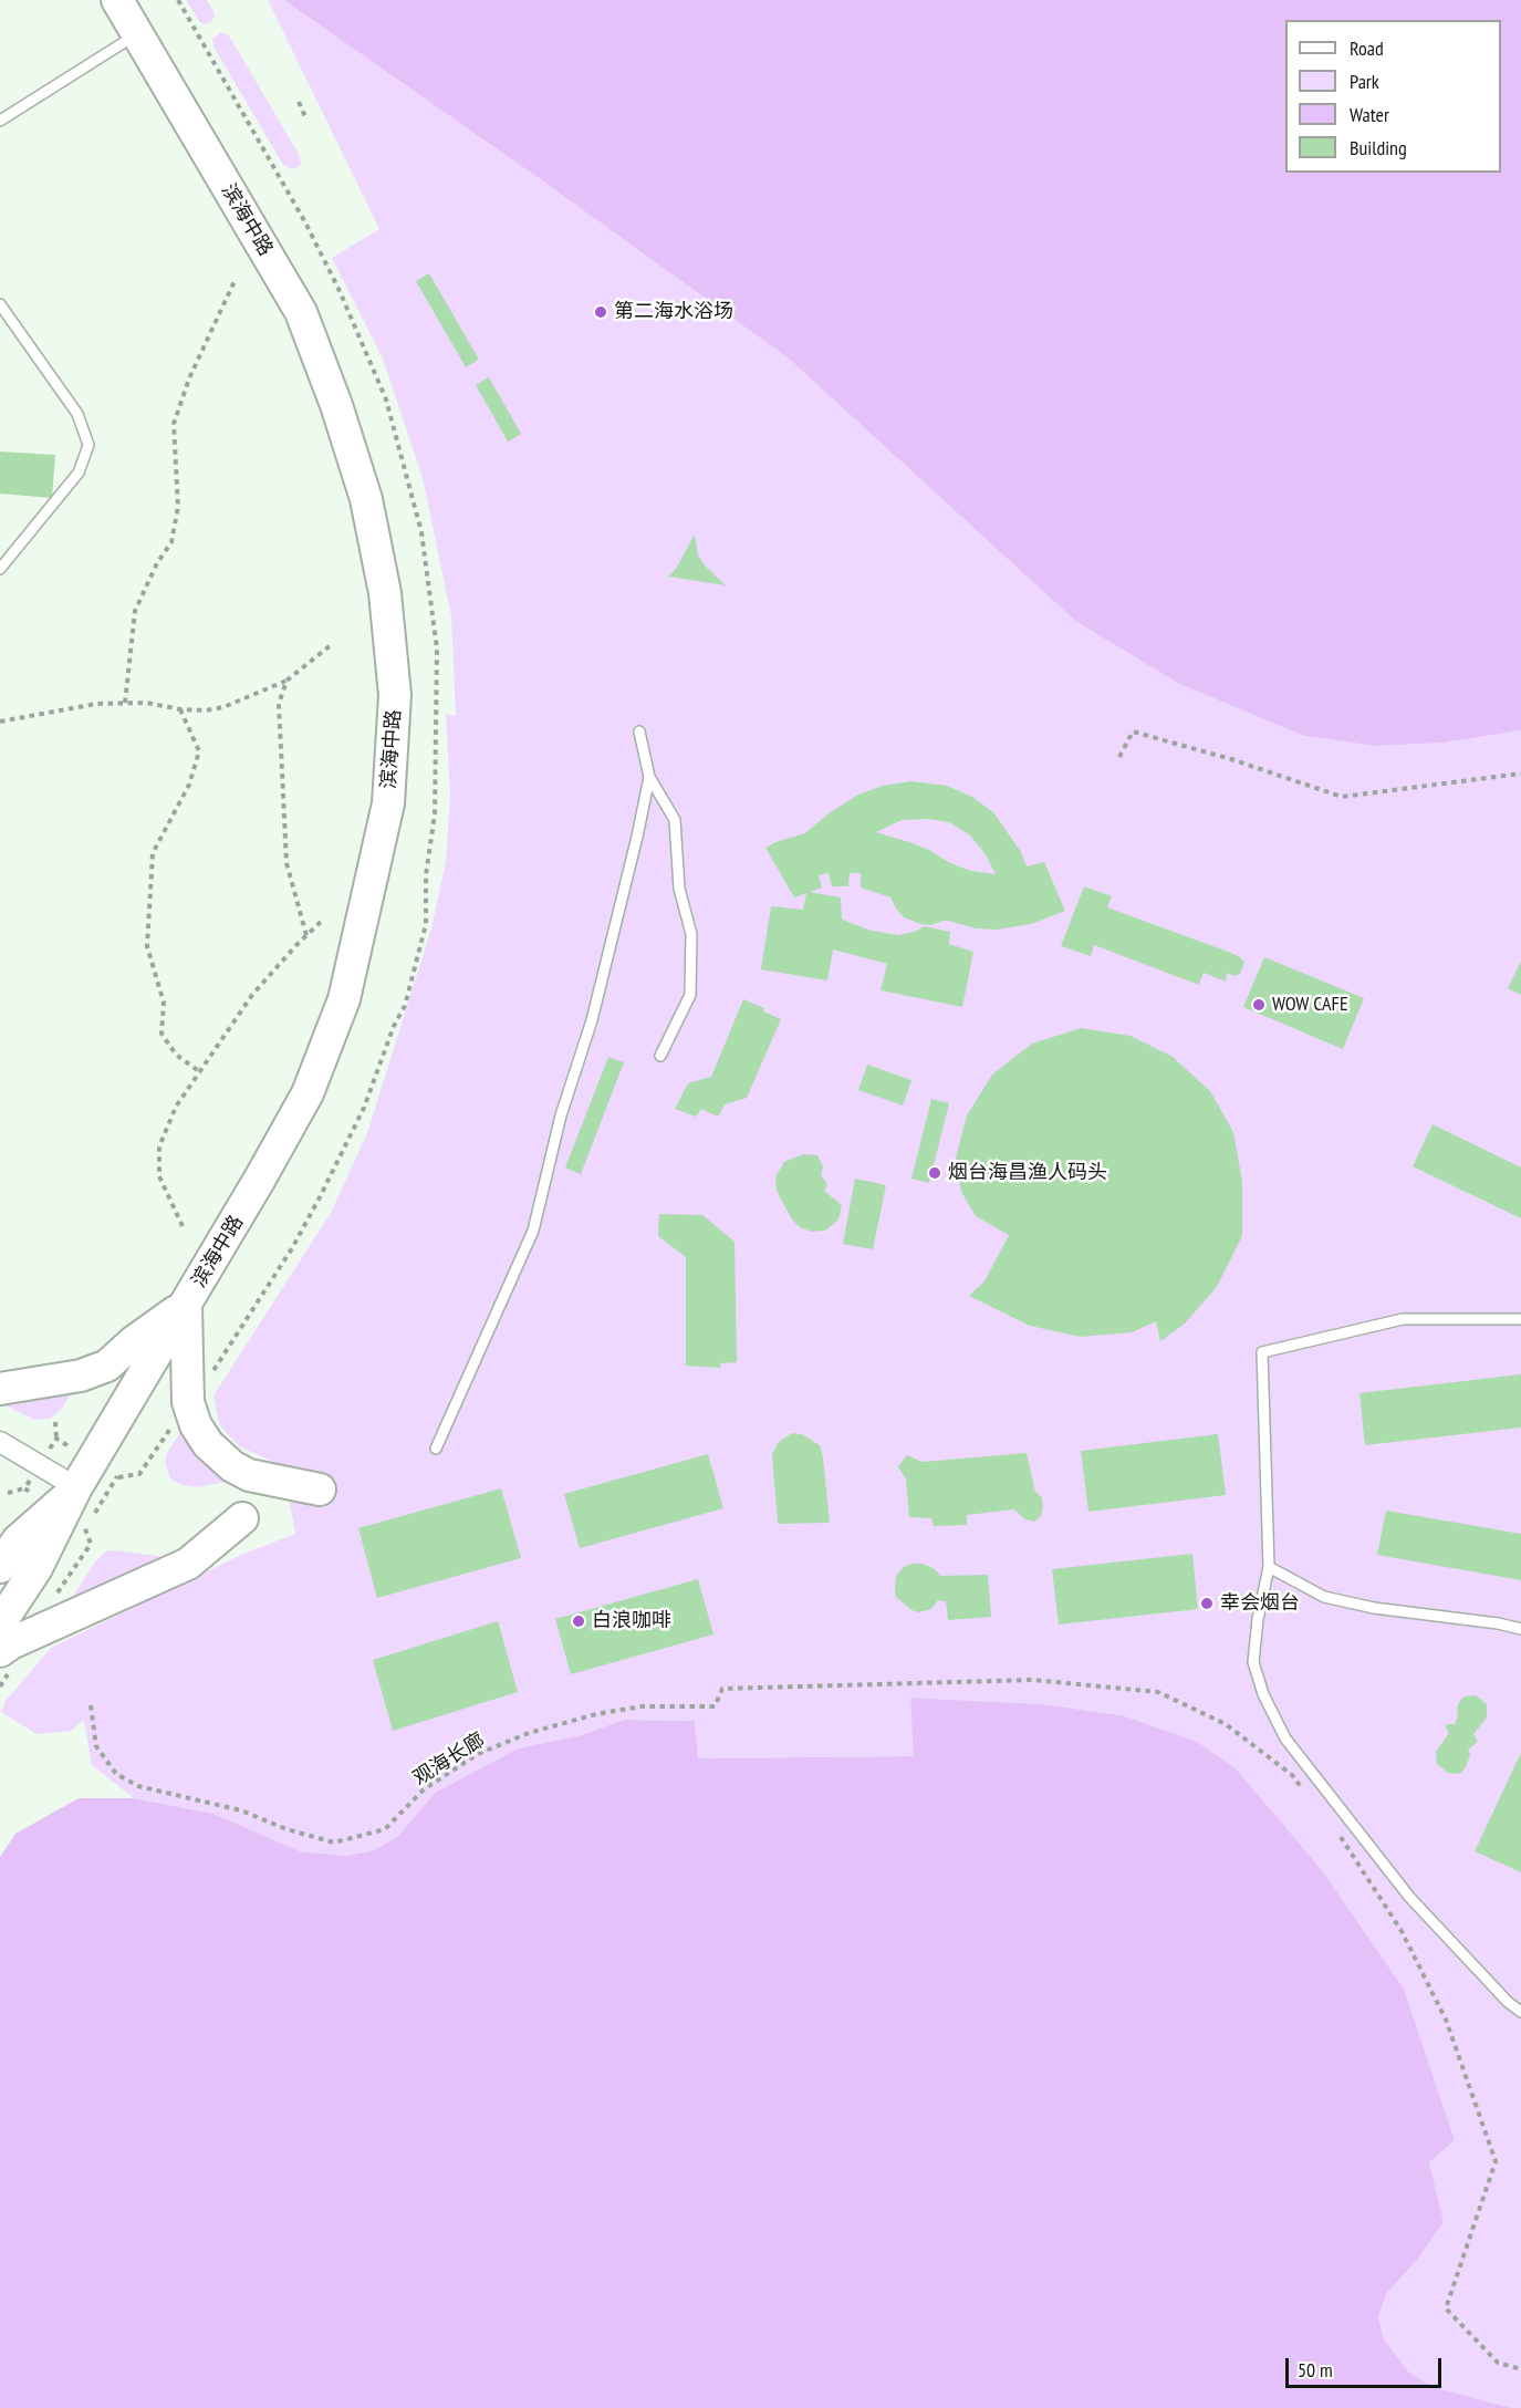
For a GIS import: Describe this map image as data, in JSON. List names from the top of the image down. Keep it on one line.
{"streets":{"main road":["滨海中路"],"path":["观海长廊"]},"places":["第二海水浴场","WOW CAFE","烟台海昌渔人码头","幸会烟台","白浪咖啡"],"legend":["Road","Park","Water","Building"],"scale_bar":"50 m"}
